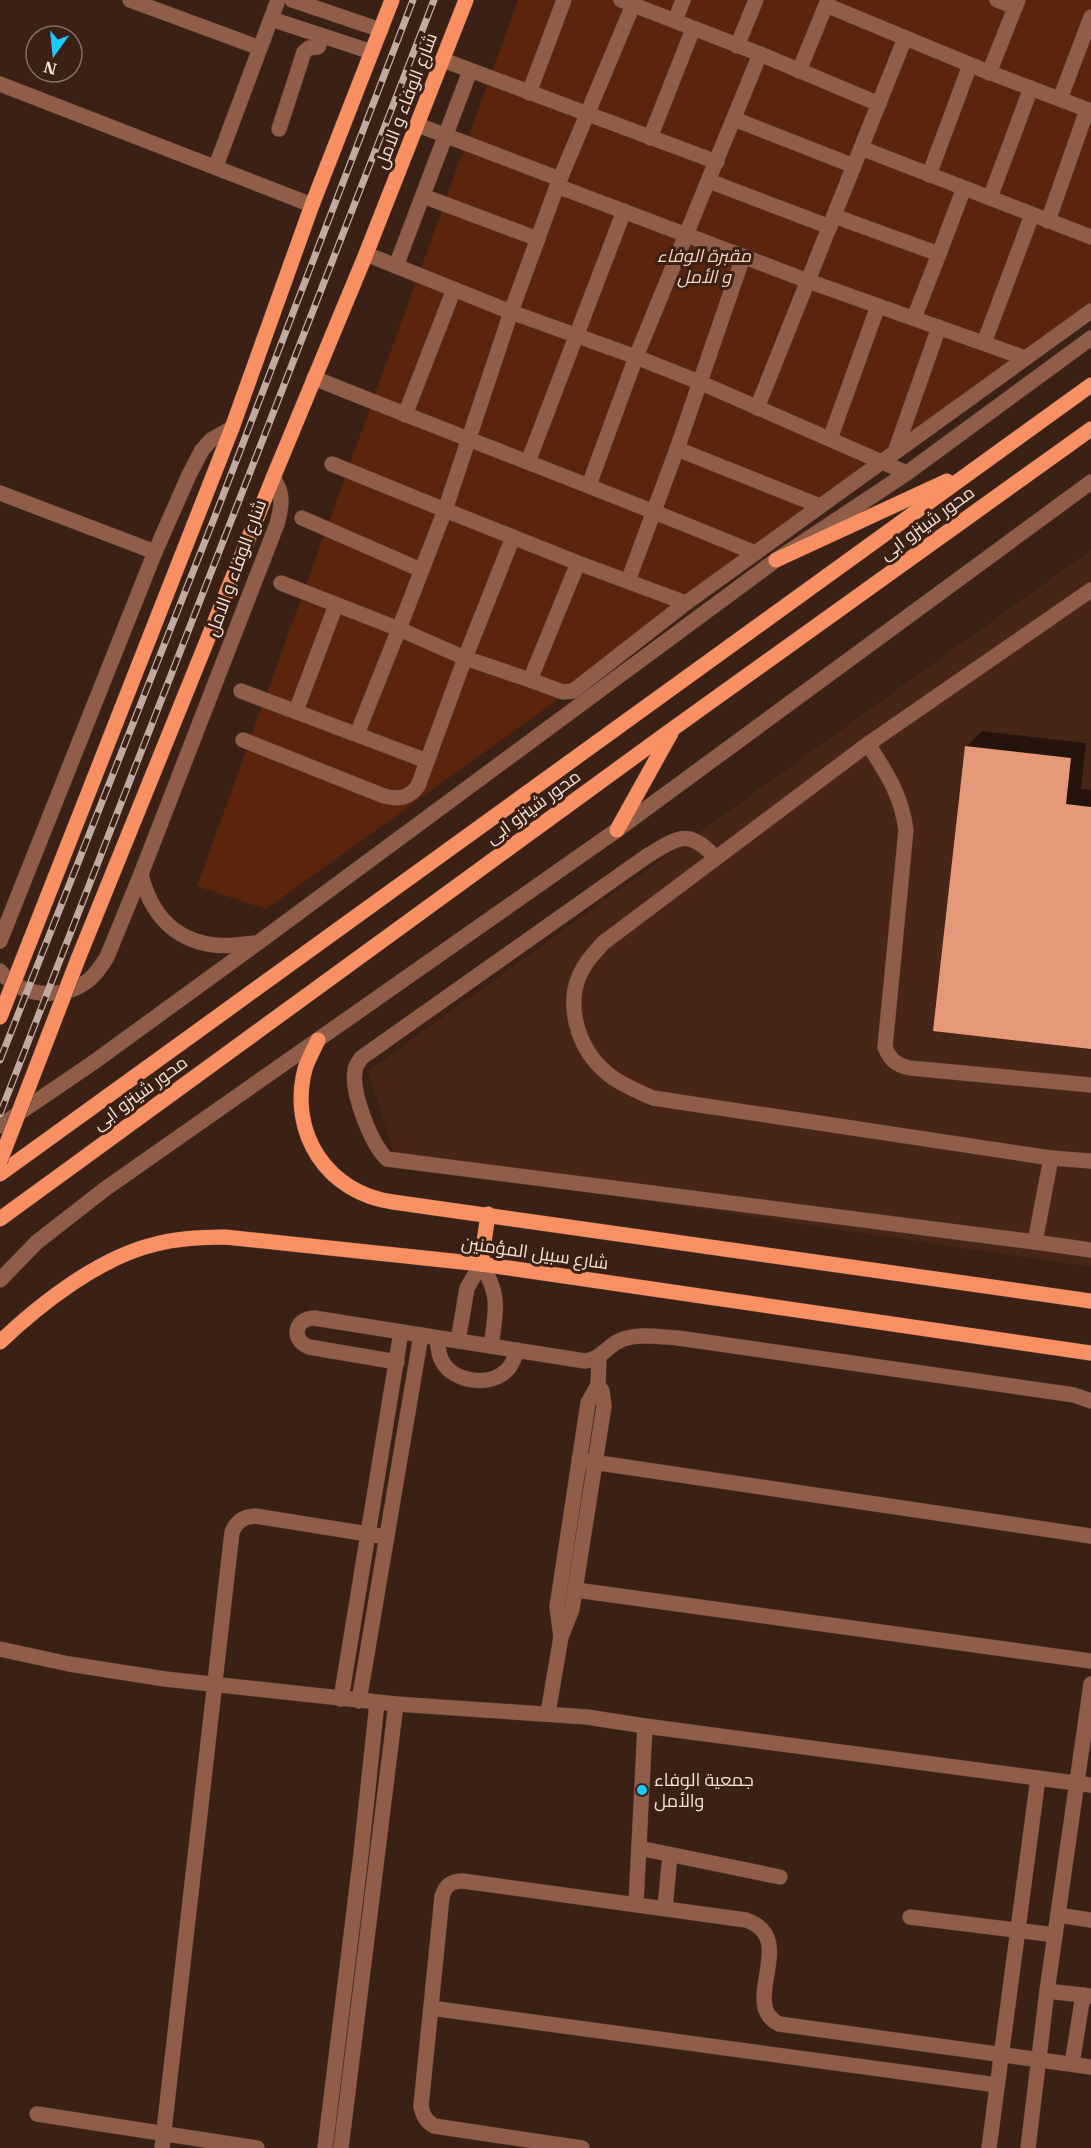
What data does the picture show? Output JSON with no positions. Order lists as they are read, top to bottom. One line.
{"streets":{"main road":["شارع الوفاء و الامل","محور شينزو ابى","شارع سبيل المؤمنين"]},"parks":["مقبرة الوفاء و الأمل"],"places":["جمعية الوفاء والأمل"],"north":"bottom"}
